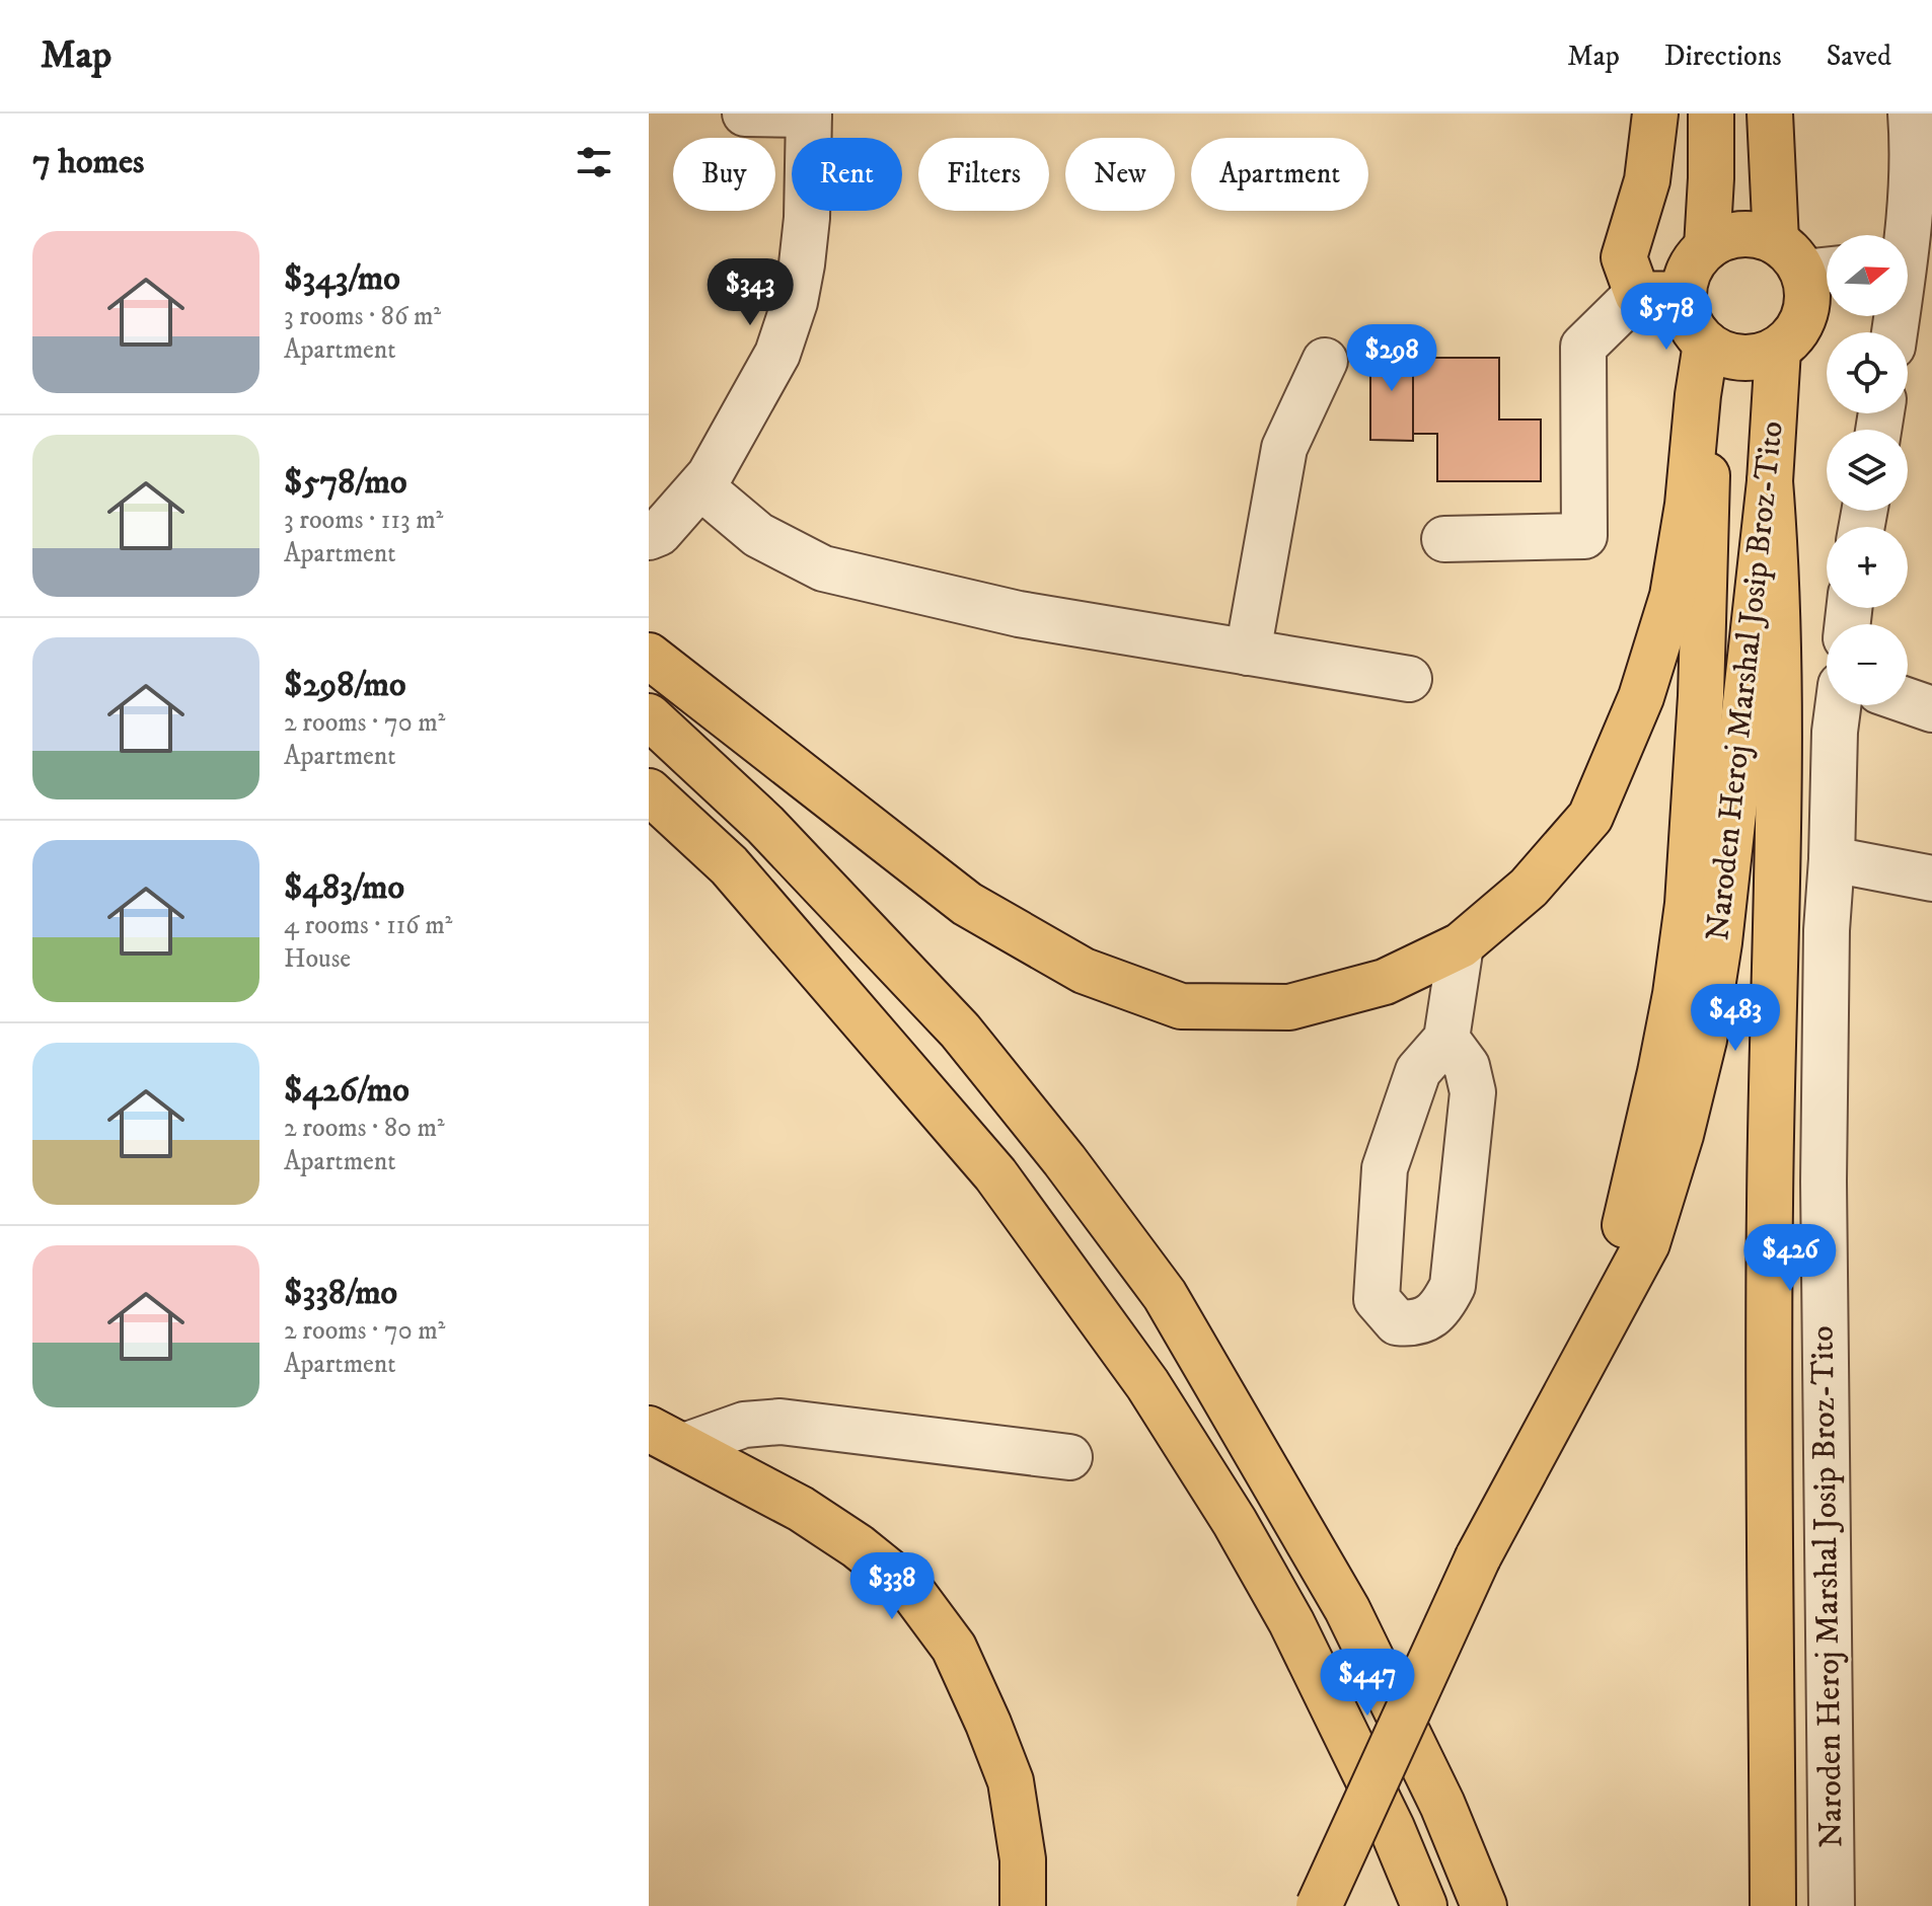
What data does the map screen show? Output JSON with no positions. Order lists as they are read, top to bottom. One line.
{"streets":{"main road":["Naroden Heroj Marshal Josip Broz-Tito"]},"north":"right","page":{"header":"Map","nav":["Map","Directions","Saved"],"heading":"7 homes","chip":["Buy","Rent","Filters","New","Apartment"],"list":[{"name":"$343/mo","note":"3 rooms · 86 m² · Apartment"},{"name":"$578/mo","note":"3 rooms · 113 m² · Apartment"},{"name":"$298/mo","note":"2 rooms · 70 m² · Apartment"},{"name":"$483/mo","note":"4 rooms · 116 m² · House"},{"name":"$426/mo","note":"2 rooms · 80 m² · Apartment"},{"name":"$338/mo","note":"2 rooms · 70 m² · Apartment"}],"map_buttons":["+","−"],"price":["$343","$578","$298","$483","$426","$338","$447"]}}
